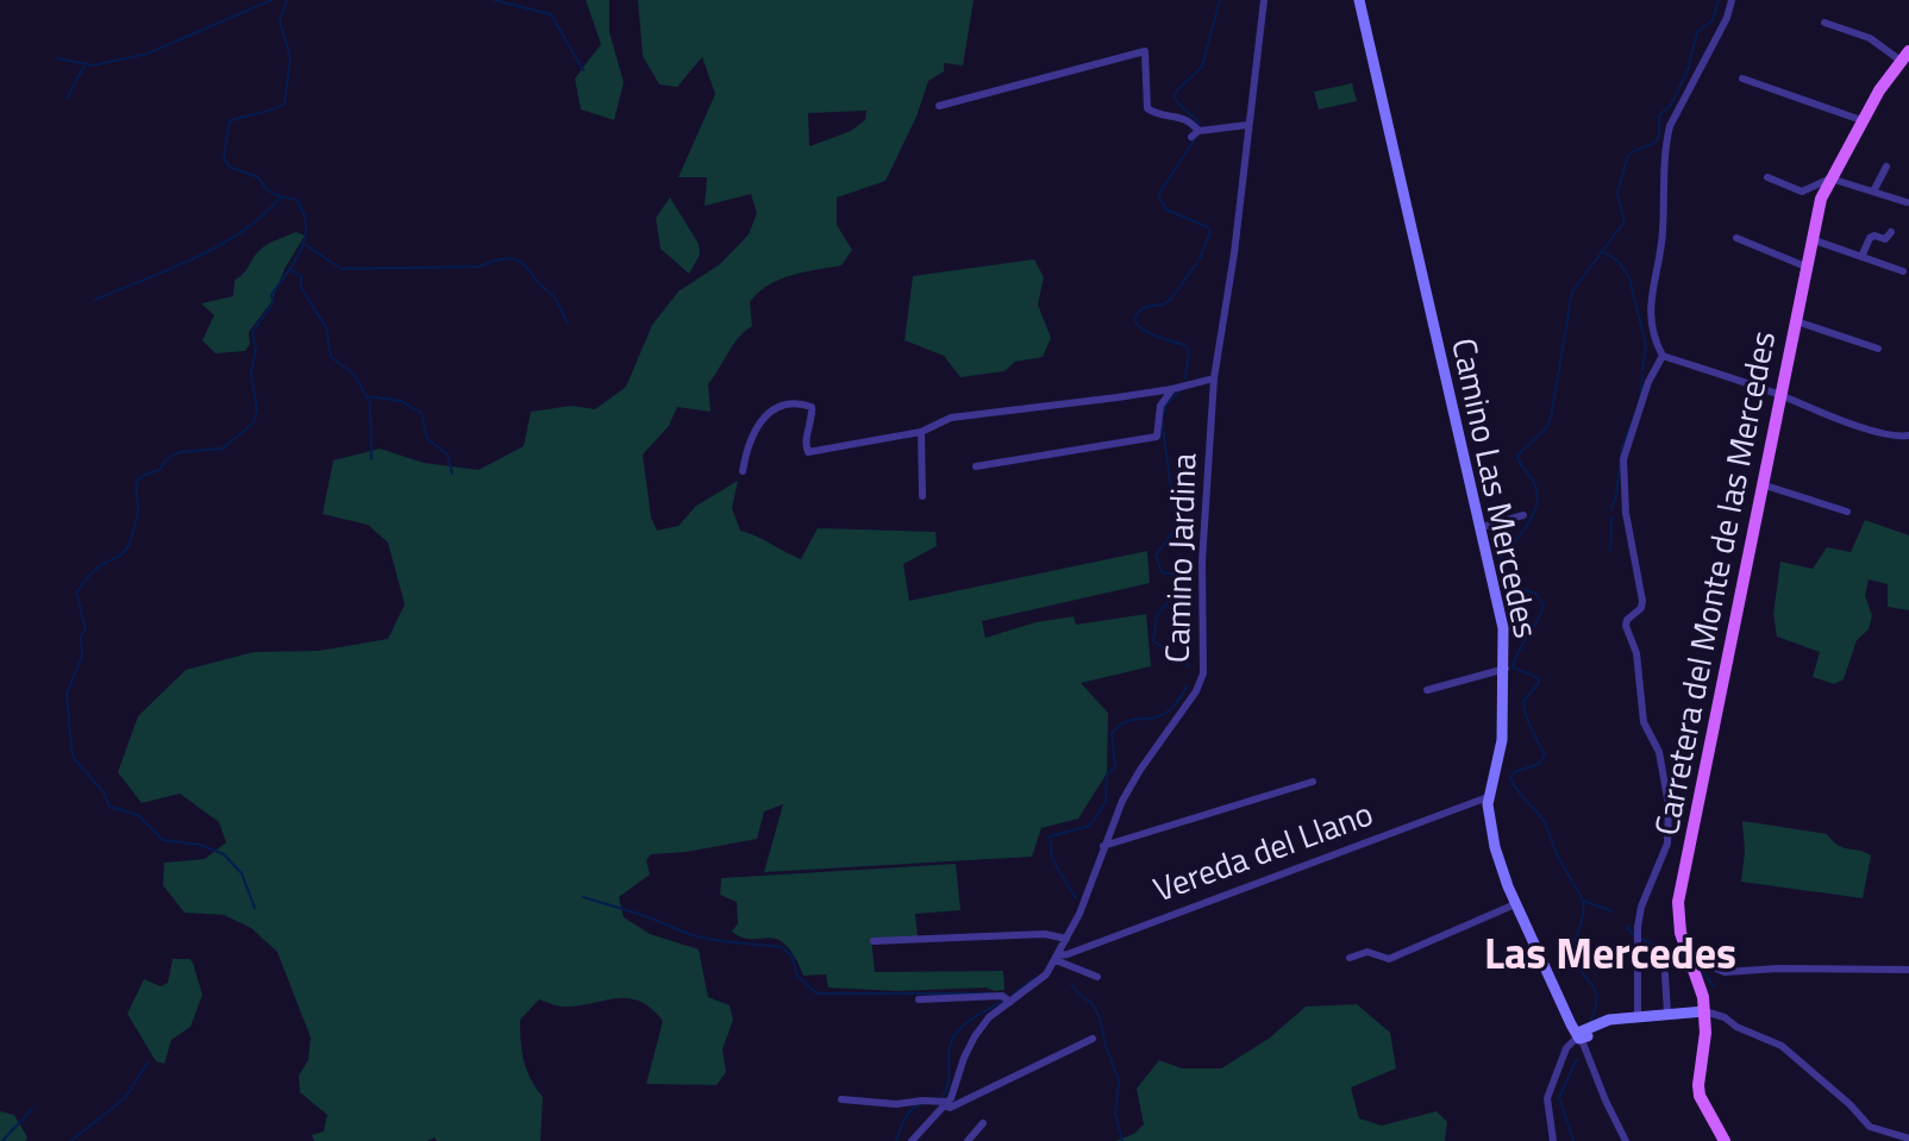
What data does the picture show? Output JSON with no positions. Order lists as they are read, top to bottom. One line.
{"streets":{"main road":["Camino Las Mercedes","Carretera del Monte de las Mercedes"],"street":["Camino Jardina","Vereda del Llano"]},"crossings":[["Camino Las Mercedes","Vereda del Llano"],["Camino Jardina","Vereda del Llano"]],"districts":["Las Mercedes"]}
